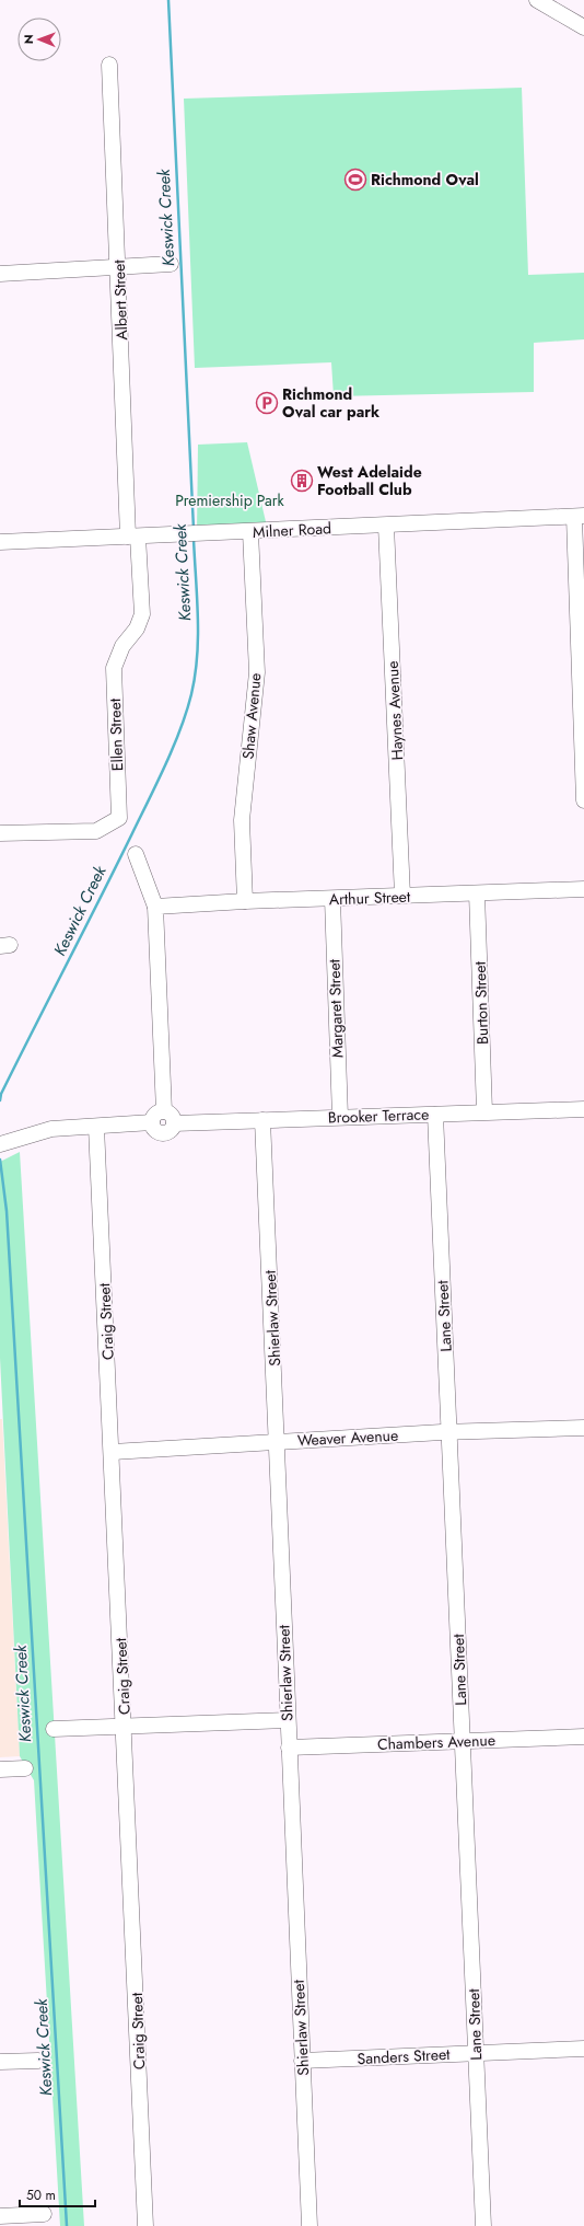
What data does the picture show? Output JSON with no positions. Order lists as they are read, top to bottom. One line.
{"streets":{"street":["Albert Street","Milner Road","Haynes Avenue","Shaw Avenue","Ellen Street","Arthur Street","Burton Street","Margaret Street","Brooker Terrace","Lane Street","Shierlaw Street","Craig Street","Weaver Avenue","Chambers Avenue","Sanders Street"]},"crossings":[["Albert Street","Milner Road"],["Albert Street","Ellen Street"],["Milner Road","Haynes Avenue"],["Milner Road","Shaw Avenue"],["Milner Road","Ellen Street"],["Haynes Avenue","Arthur Street"],["Shaw Avenue","Arthur Street"],["Arthur Street","Burton Street"],["Arthur Street","Margaret Street"],["Burton Street","Brooker Terrace"],["Margaret Street","Brooker Terrace"],["Brooker Terrace","Lane Street"],["Brooker Terrace","Shierlaw Street"],["Lane Street","Weaver Avenue"],["Lane Street","Chambers Avenue"],["Lane Street","Sanders Street"],["Shierlaw Street","Weaver Avenue"],["Shierlaw Street","Chambers Avenue"],["Shierlaw Street","Sanders Street"],["Craig Street","Weaver Avenue"]],"water":["Keswick Creek"],"parks":["Premiership Park"],"places":{"sports":["Richmond Oval"],"parking":["Richmond Oval car park"],"building":["West Adelaide Football Club"]},"scale_bar":"50 m","north":"left"}
